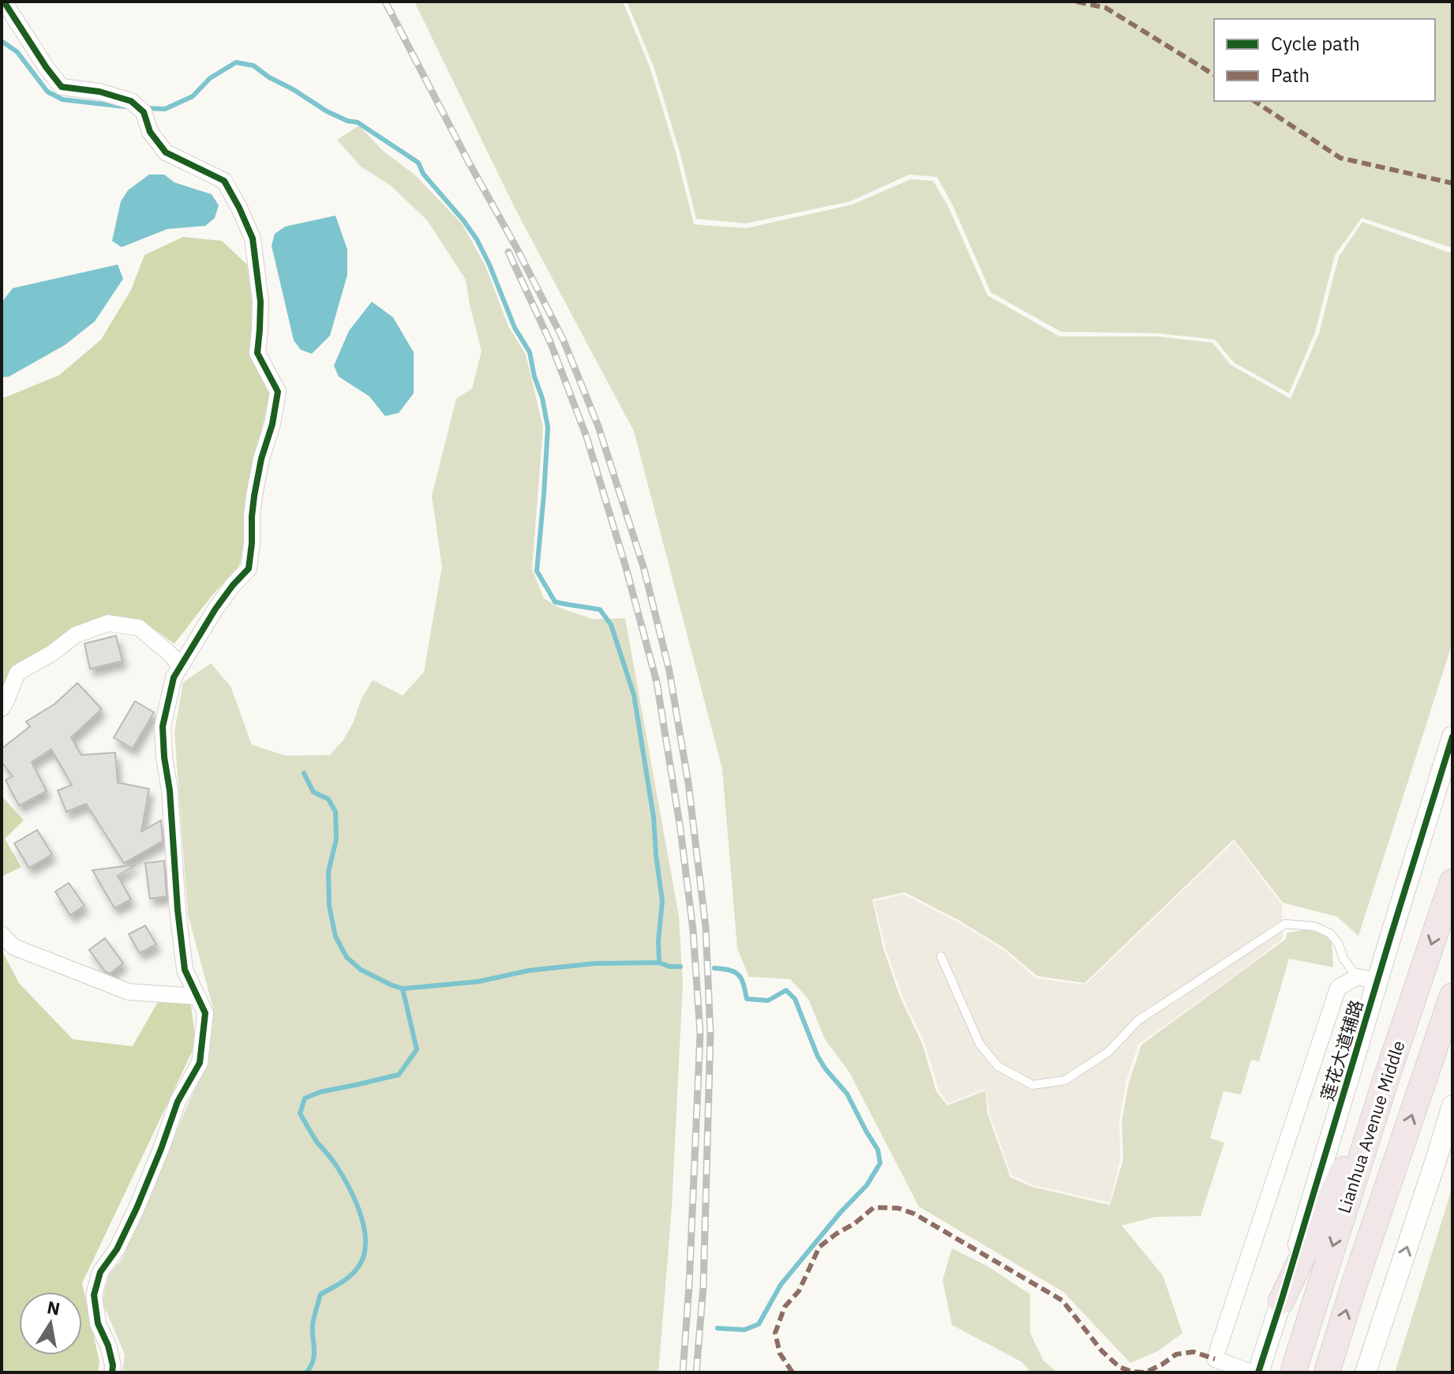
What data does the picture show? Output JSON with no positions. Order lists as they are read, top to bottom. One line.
{"streets":{"main road":["Lianhua Avenue Middle"],"street":["莲花大道辅路"]},"legend":["Cycle path","Path"],"north":"top"}
